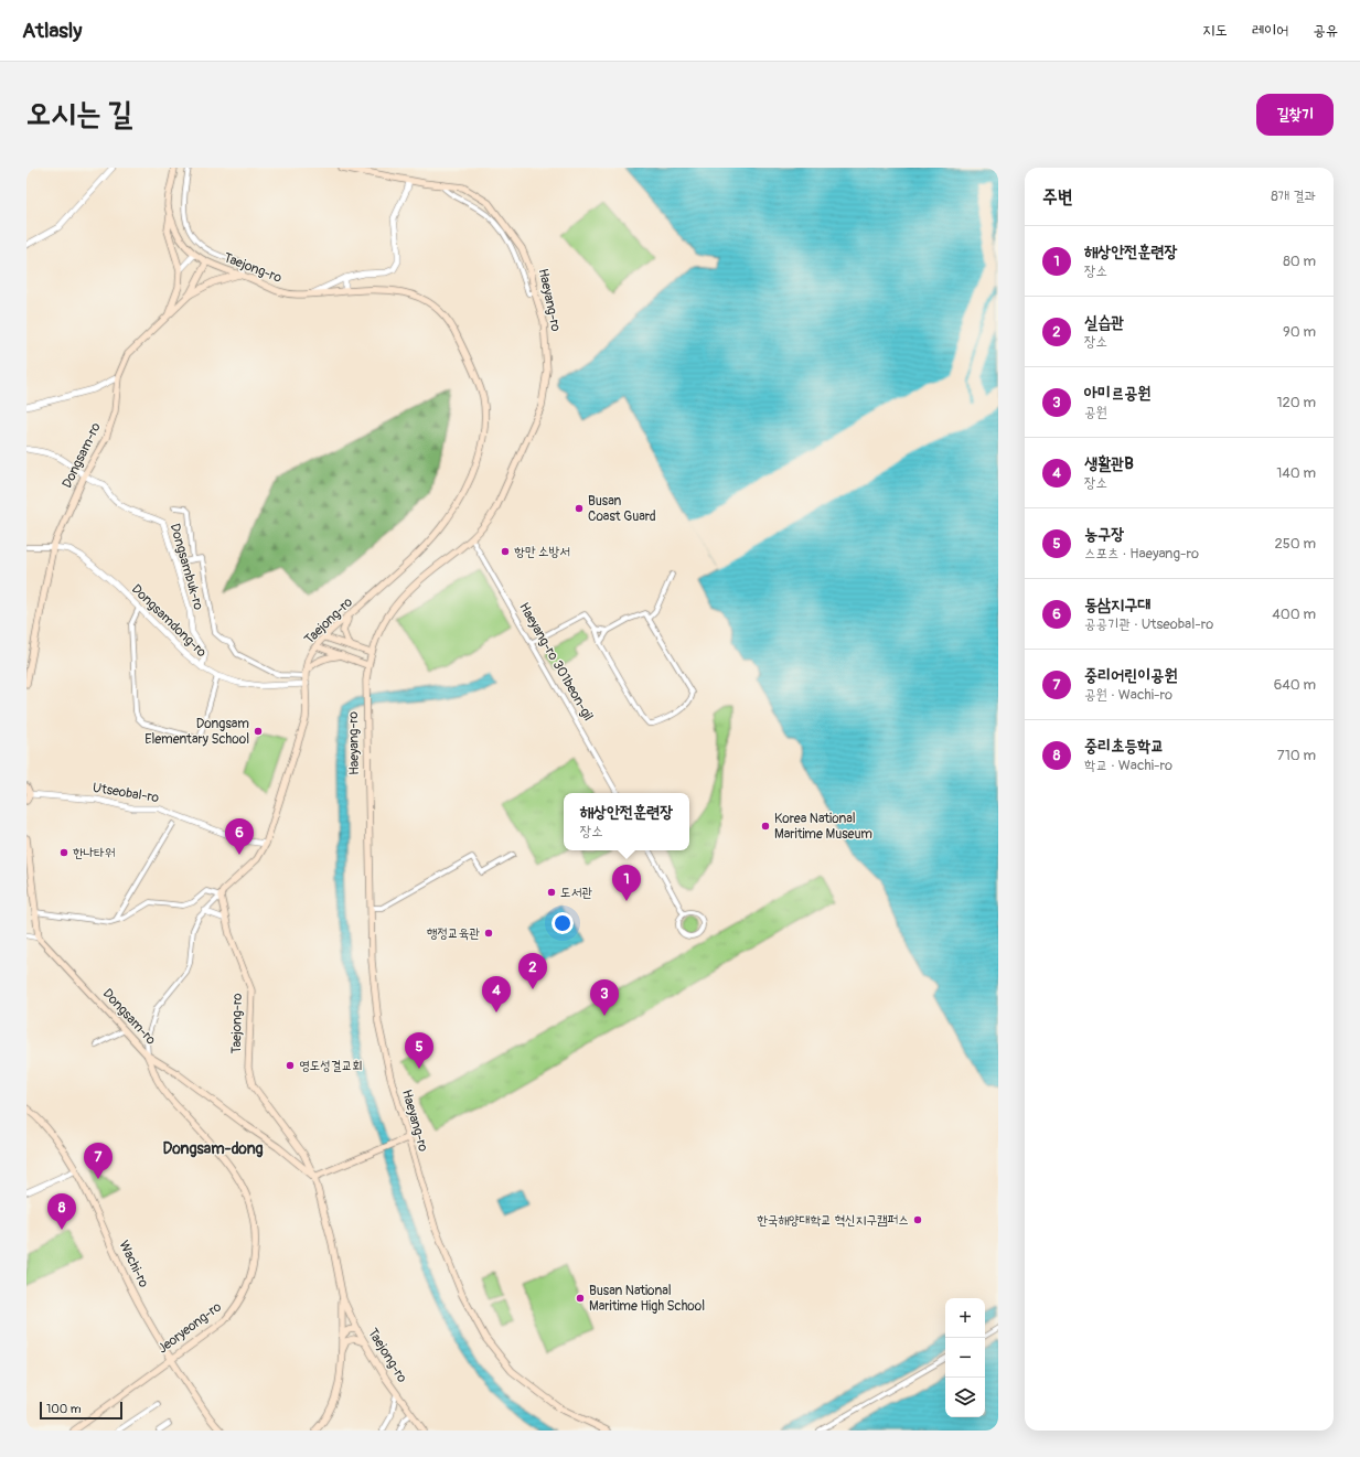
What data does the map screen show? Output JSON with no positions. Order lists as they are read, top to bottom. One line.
{"streets":{"main road":["Taejong-ro","Haeyang-ro","Dongsam-ro","Wachi-ro","Jeoryeong-ro"],"street":["Dongsambuk-ro","Dongsamdong-ro","Haeyang-ro 301beon-gil","Utseobal-ro"]},"crossings":[["Taejong-ro","Dongsam-ro"],["Taejong-ro","Dongsamdong-ro"],["Taejong-ro","Utseobal-ro"],["Haeyang-ro","Haeyang-ro 301beon-gil"],["Dongsam-ro","Dongsambuk-ro"],["Dongsam-ro","Dongsamdong-ro"],["Dongsam-ro","Jeoryeong-ro"],["Dongsambuk-ro","Dongsamdong-ro"],["Wachi-ro","Jeoryeong-ro"]],"districts":["Dongsam-dong"],"places":["Busan Coast Guard","항만 소방서","Dongsam Elementary School","Korea National Maritime Museum","한나타워","도서관","행정교육관","영도성결교회","한국해양대학교 혁신지구캠퍼스","Busan National Maritime High School"],"scale_bar":"100 m","page":{"header":"Atlasly","nav":["지도","레이어","공유"],"buttons":"길찾기","title":"오시는 길","heading":["주변","8개 결과"],"list":[{"mark":"1","name":"해상안전훈련장","note":"장소","value":"80 m"},{"mark":"2","name":"실습관","note":"장소","value":"90 m"},{"mark":"3","name":"아미르공원","note":"공원","value":"120 m"},{"mark":"4","name":"생활관B","note":"장소","value":"140 m"},{"mark":"5","name":"농구장","note":"스포츠 · Haeyang-ro","value":"250 m"},{"mark":"6","name":"동삼지구대","note":"공공기관 · Utseobal-ro","value":"400 m"},{"mark":"7","name":"중리어린이공원","note":"공원 · Wachi-ro","value":"640 m"},{"mark":"8","name":"중리초등학교","note":"학교 · Wachi-ro","value":"710 m"}],"popup":["해상안전훈련장","장소"],"pins":["6","1","2","4","3","5","7","8"],"map_buttons":["+","−"],"scale":"100 m"}}
